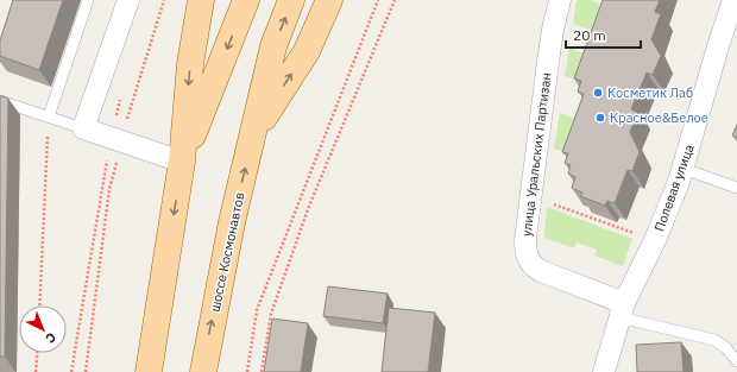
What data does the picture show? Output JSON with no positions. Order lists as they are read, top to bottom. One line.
{"streets":{"main road":["шоссе Космонавтов"],"street":["улица Уральских Партизан","Полевая улица"]},"crossings":[["улица Уральских Партизан","Полевая улица"]],"places":["Косметик Лаб","Красное&Белое"],"scale_bar":"20 m","north":"bottom right"}
